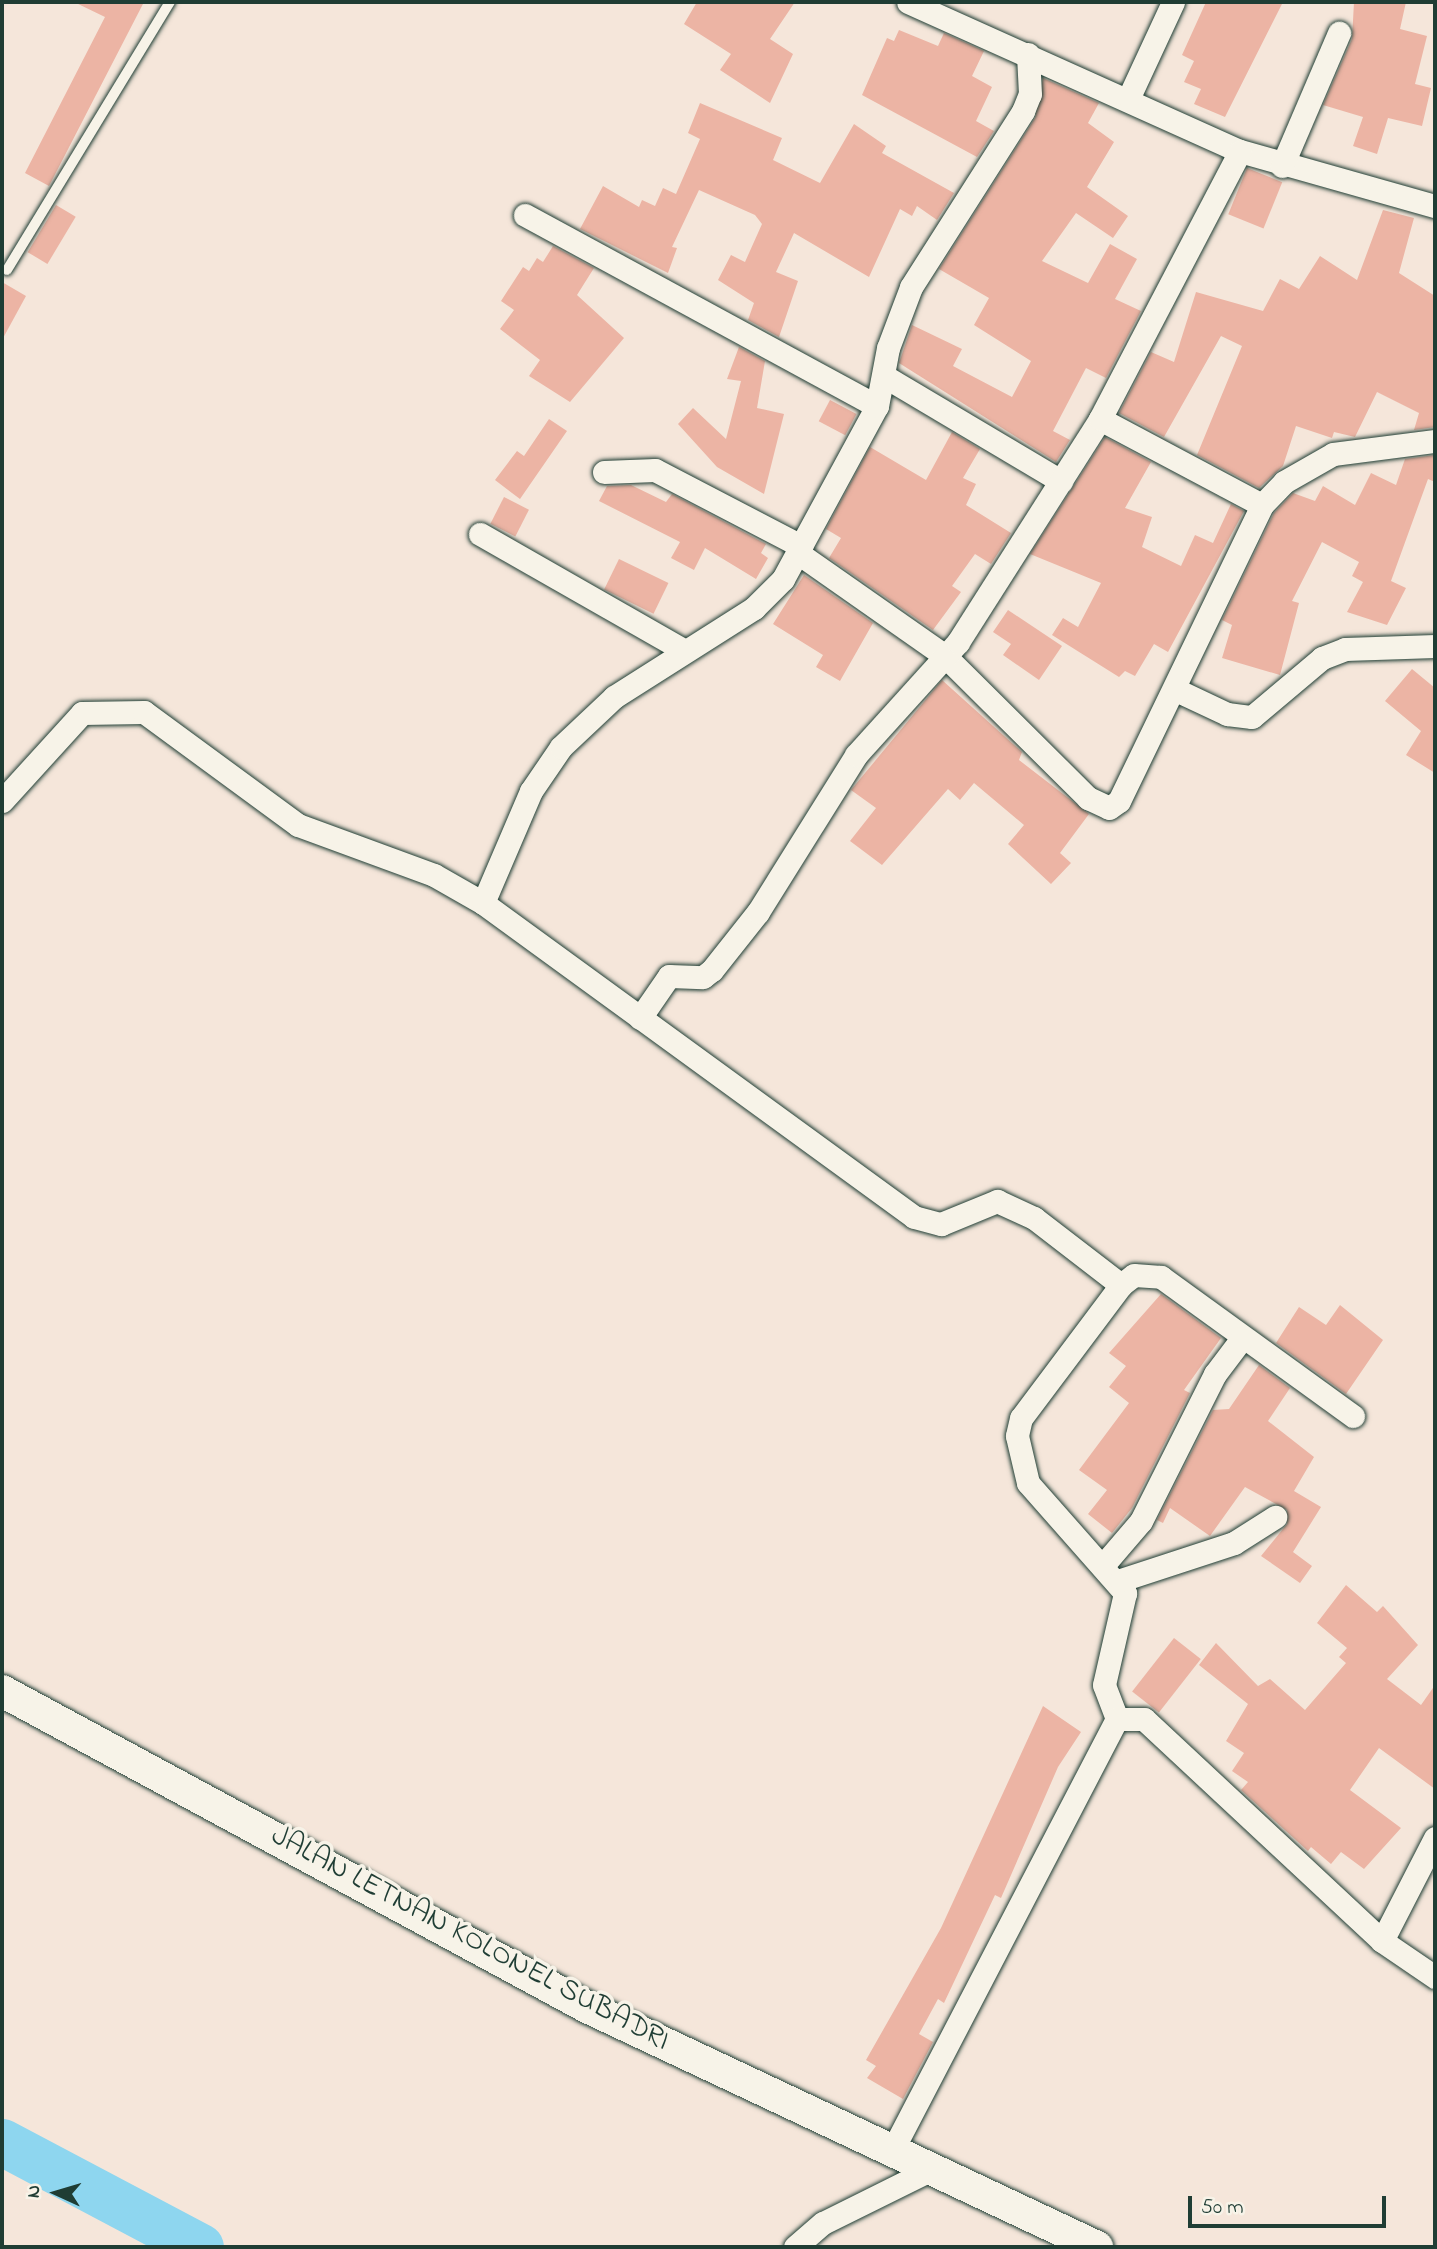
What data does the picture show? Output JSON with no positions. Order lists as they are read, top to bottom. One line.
{"streets":{"main road":["JALAN LETNAN KOLONEL SUBADRI"]},"scale_bar":"50 m","north":"left"}
